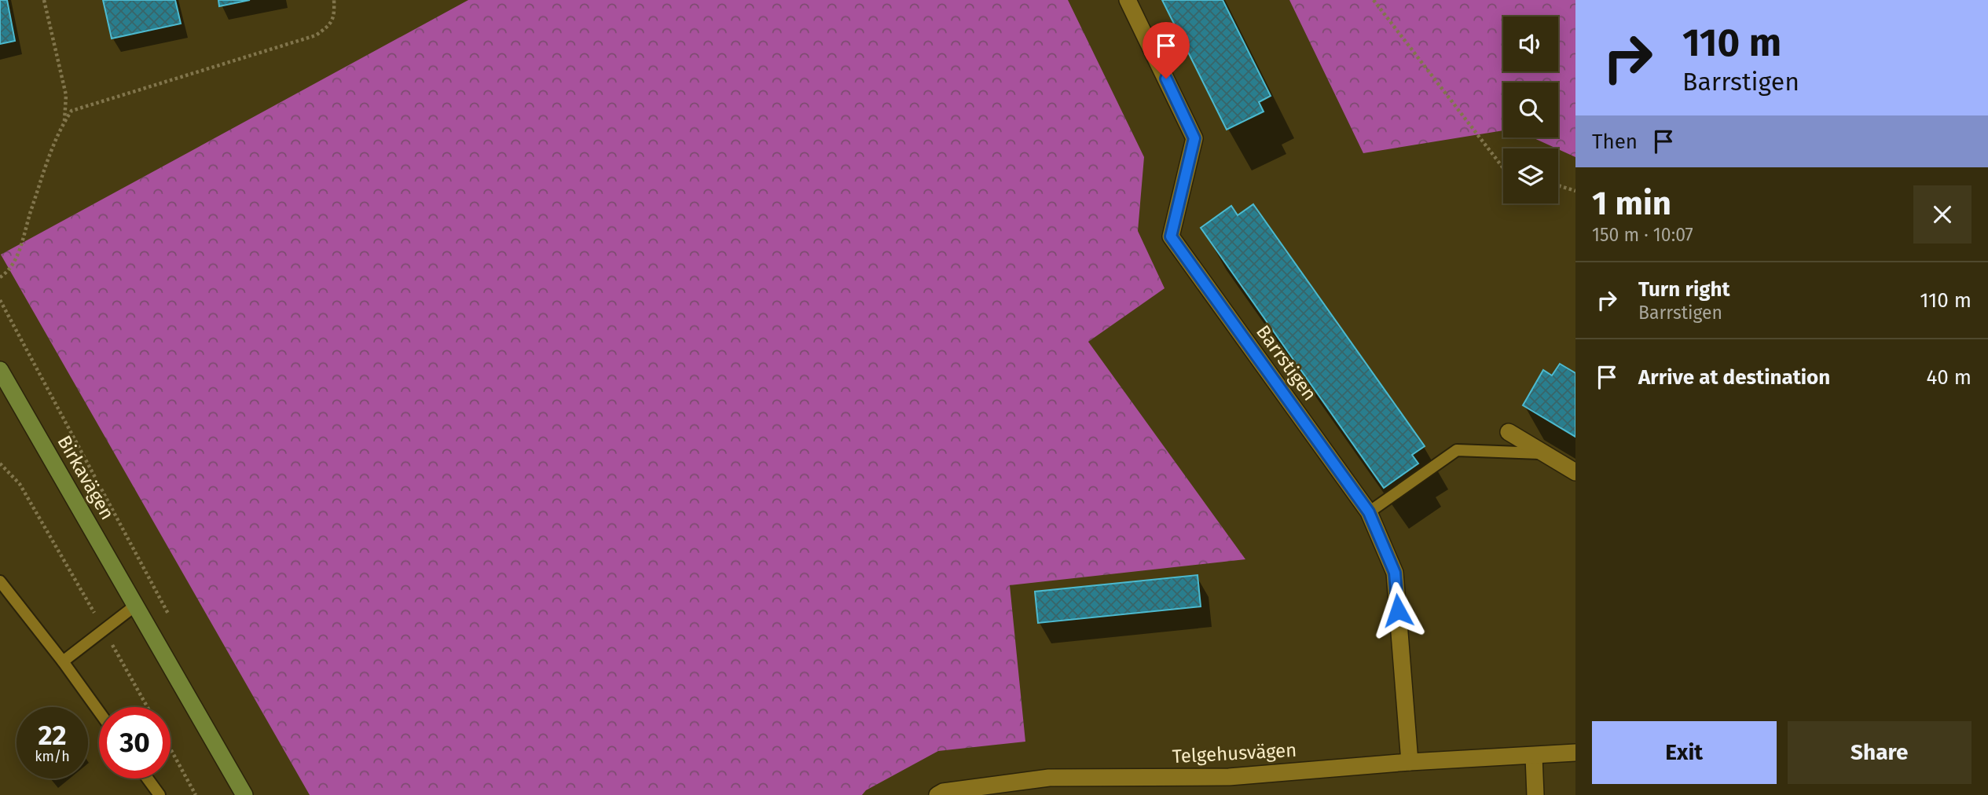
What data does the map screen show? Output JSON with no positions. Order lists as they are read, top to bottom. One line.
{"streets":{"street":["Barrstigen","Birkavägen","Telgehusvägen"]},"crossings":[["Barrstigen","Telgehusvägen"]],"page":{"turn":["110 m","Barrstigen"],"then":"Then","heading":["1 min","150 m · 10:07"],"list":[{"name":"Turn right","note":"Barrstigen","value":"110 m"},{"name":"Arrive at destination","value":"40 m"}],"speed":"22 km/h","limit":"30","buttons":["Exit","Share"]}}
